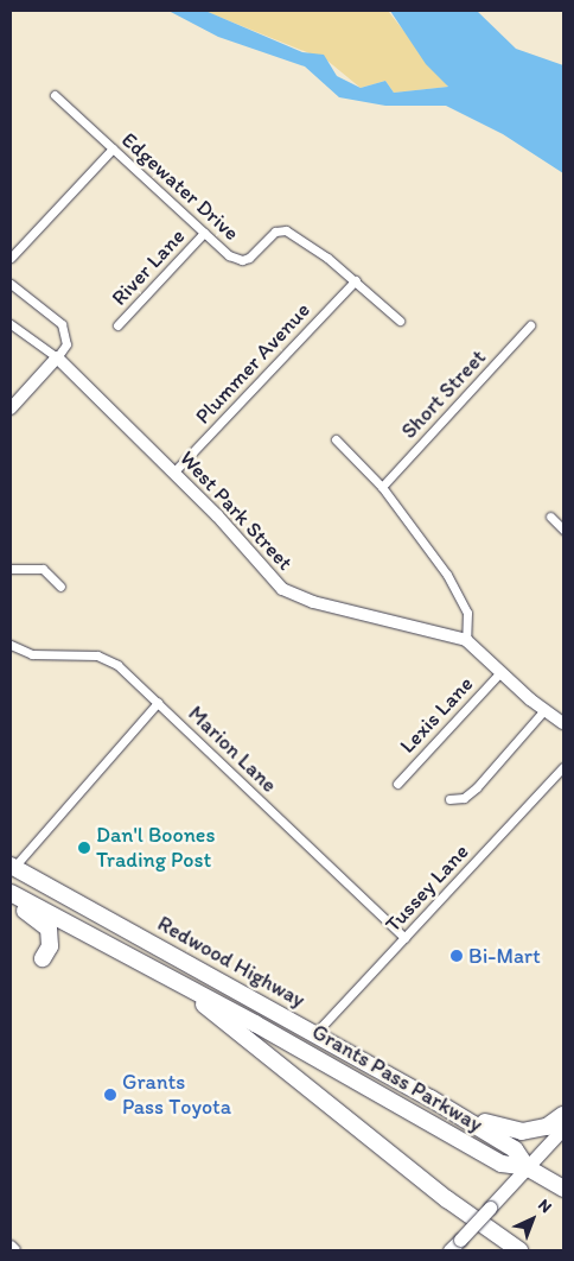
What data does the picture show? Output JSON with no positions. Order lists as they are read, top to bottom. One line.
{"streets":{"highway":["Redwood Highway","Grants Pass Parkway"],"street":["Edgewater Drive","River Lane","Plummer Avenue","Short Street","West Park Street","Lexis Lane","Marion Lane","Tussey Lane"]},"crossings":[["Edgewater Drive","River Lane"],["Edgewater Drive","Plummer Avenue"],["Plummer Avenue","West Park Street"],["West Park Street","Lexis Lane"],["Marion Lane","Tussey Lane"],["Tussey Lane","Redwood Highway"],["Redwood Highway","Grants Pass Parkway"]],"places":["Dan'l Boones Trading Post","Bi-Mart","Grants Pass Toyota"],"north":"top right"}
